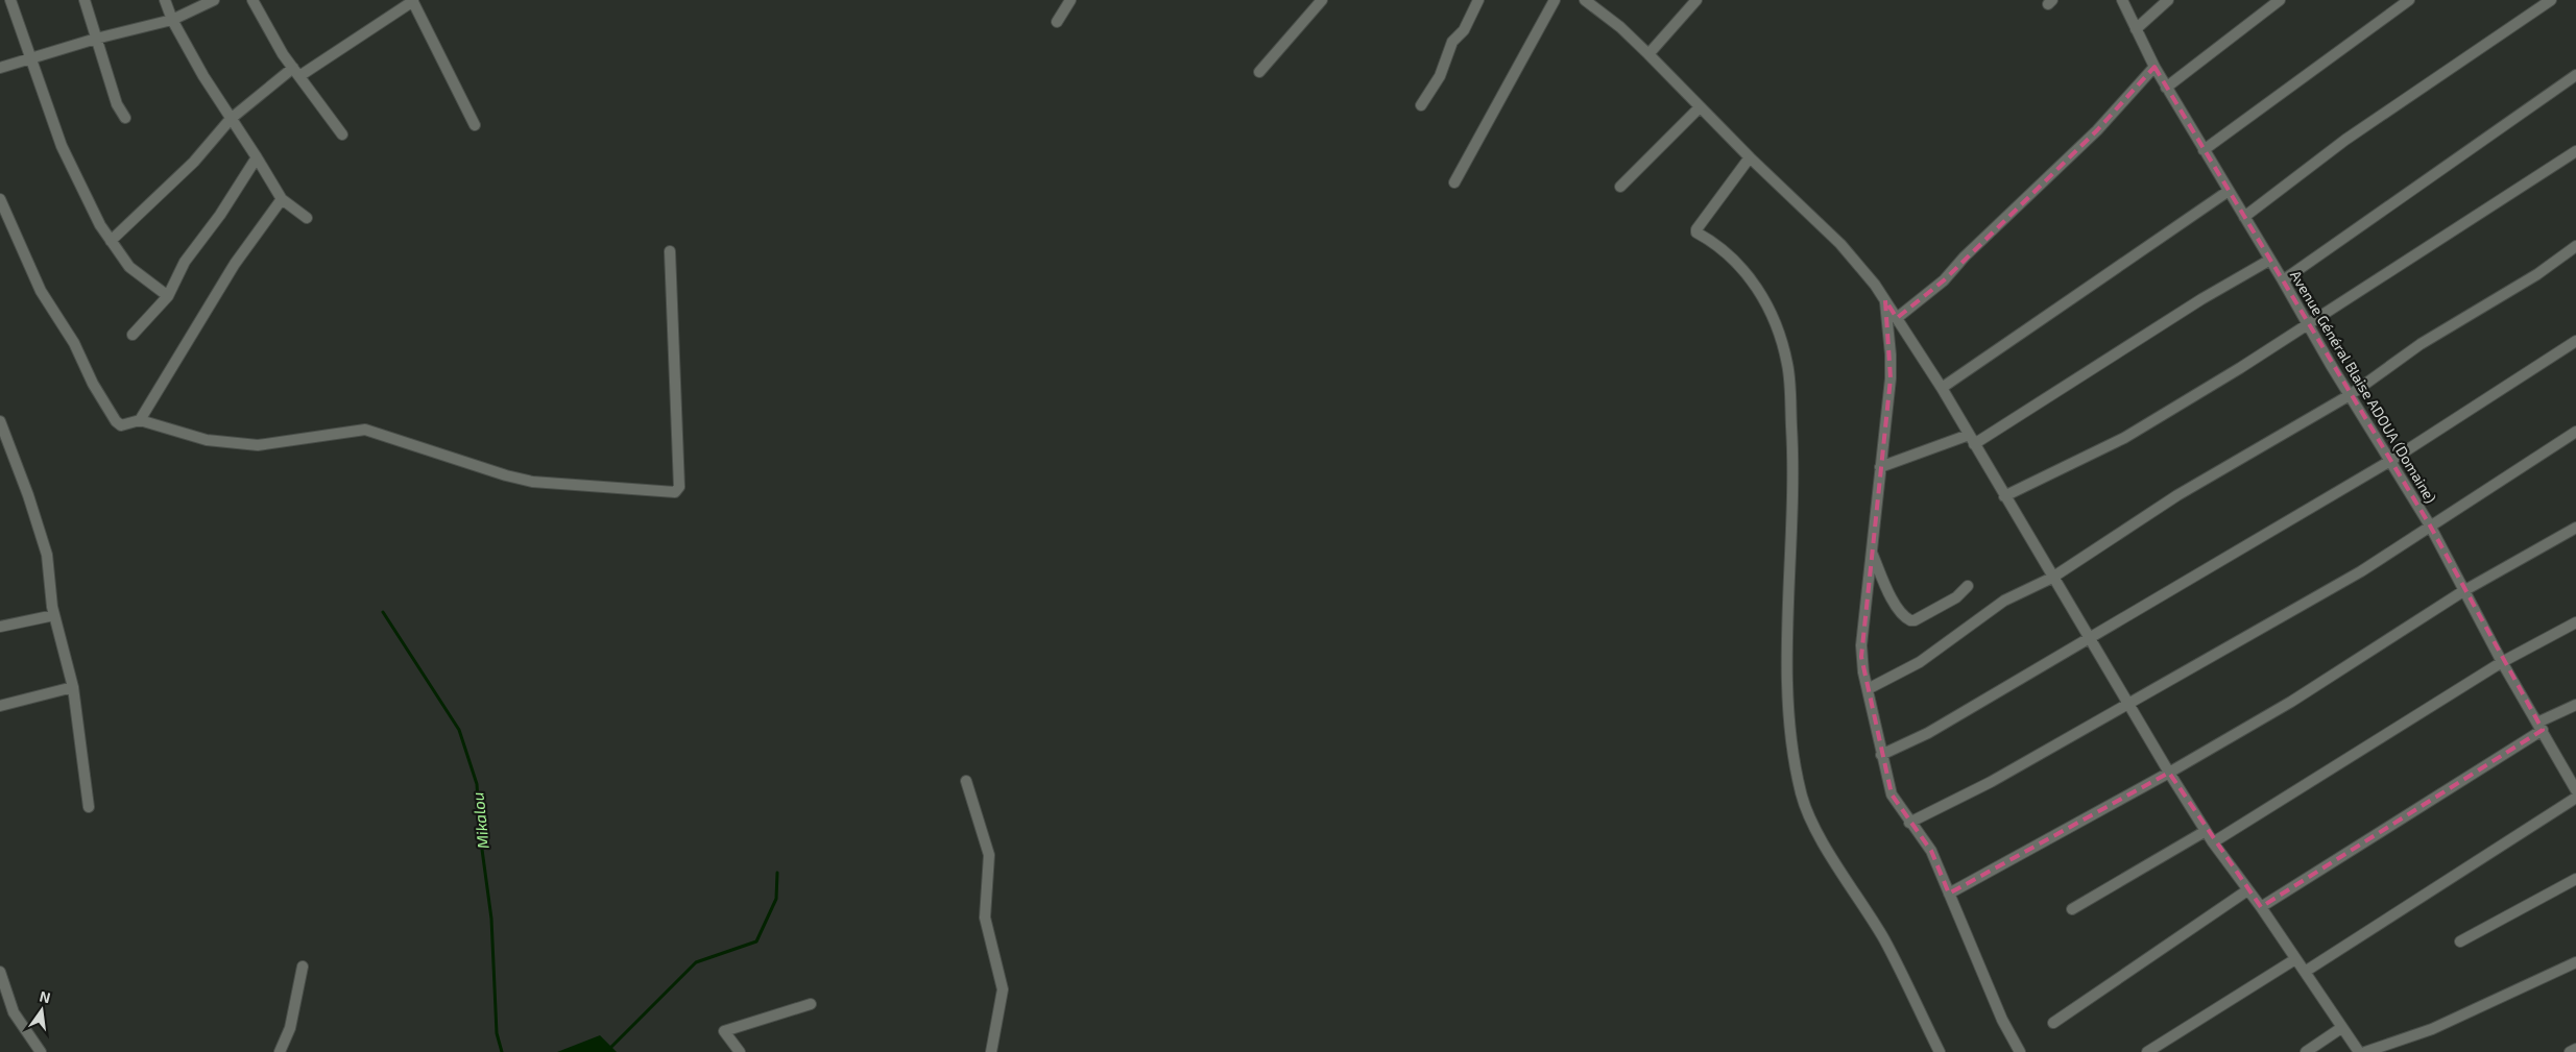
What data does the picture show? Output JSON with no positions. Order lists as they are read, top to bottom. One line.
{"streets":{"street":["Avenue Général Blaise ADOUA (Domaine)"]},"water":["Mikalou"],"north":"top"}
